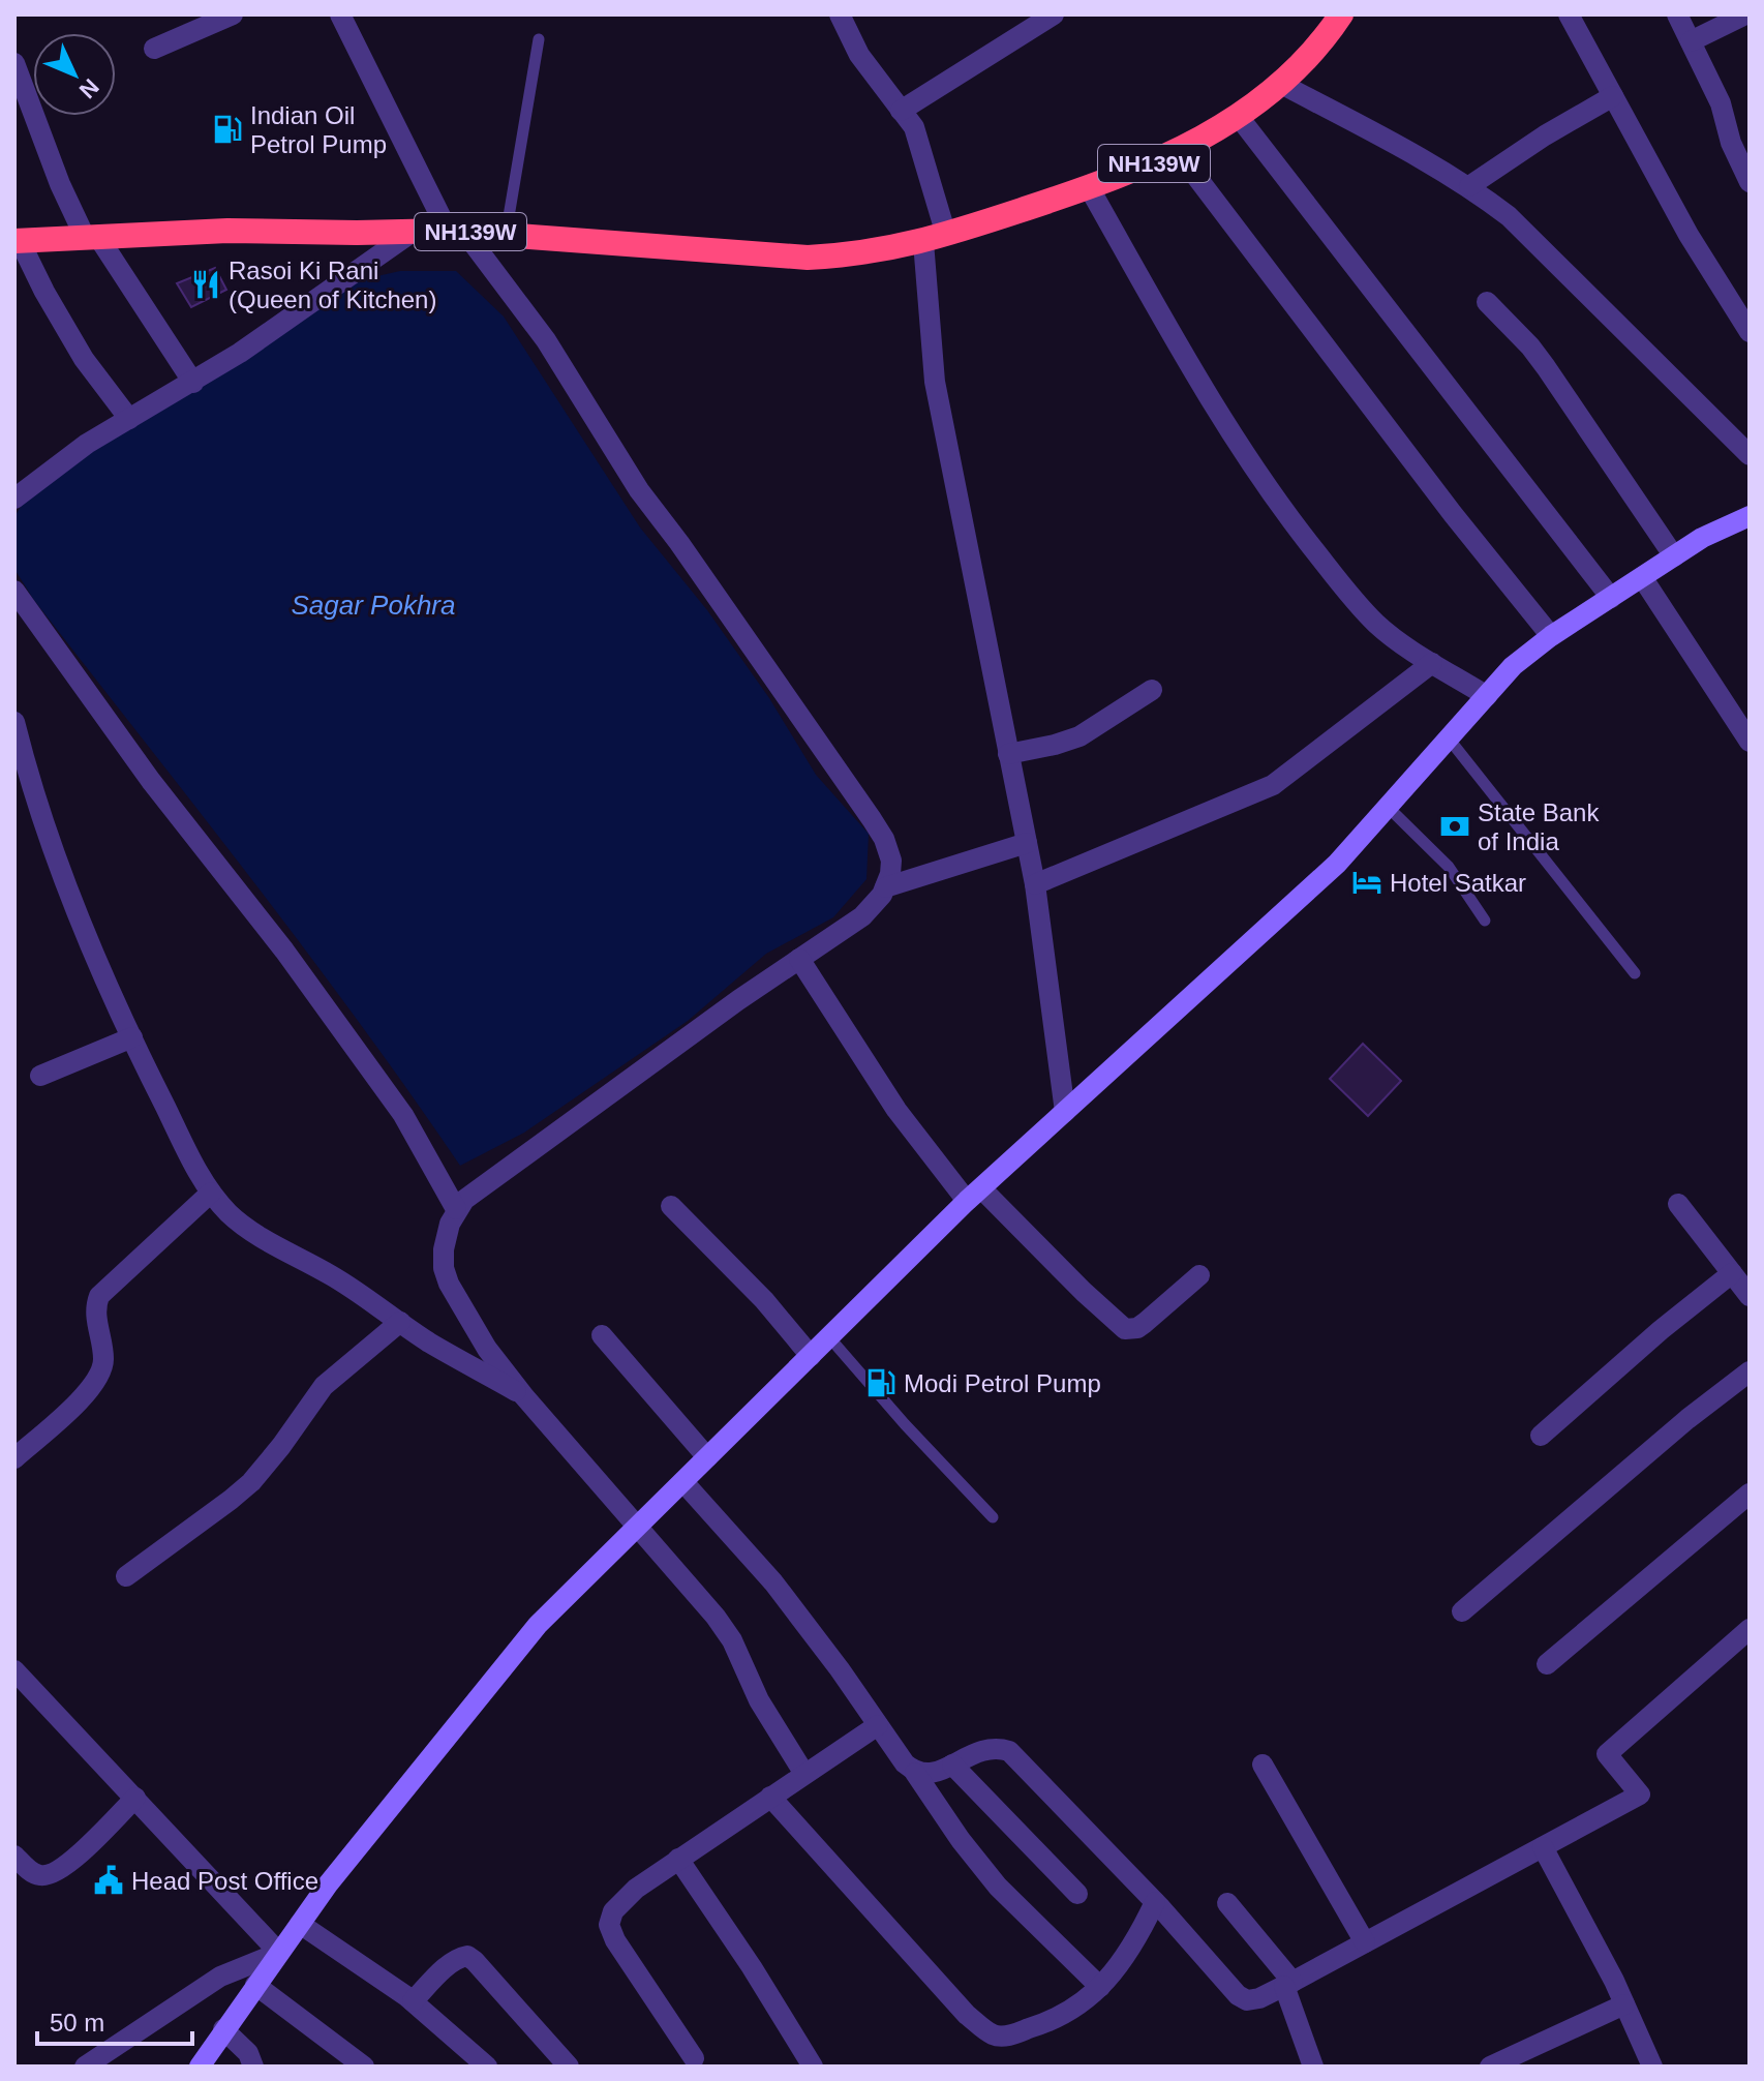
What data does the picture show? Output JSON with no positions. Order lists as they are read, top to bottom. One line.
{"streets":{"highway":["NH139W"]},"water":["Sagar Pokhra"],"places":{"fuel station":["Indian Oil Petrol Pump","Modi Petrol Pump"],"restaurant":["Rasoi Ki Rani (Queen of Kitchen)"],"bank":["State Bank of India"],"hotel":["Hotel Satkar"],"public building":["Head Post Office"]},"scale_bar":"50 m","north":"bottom right"}
